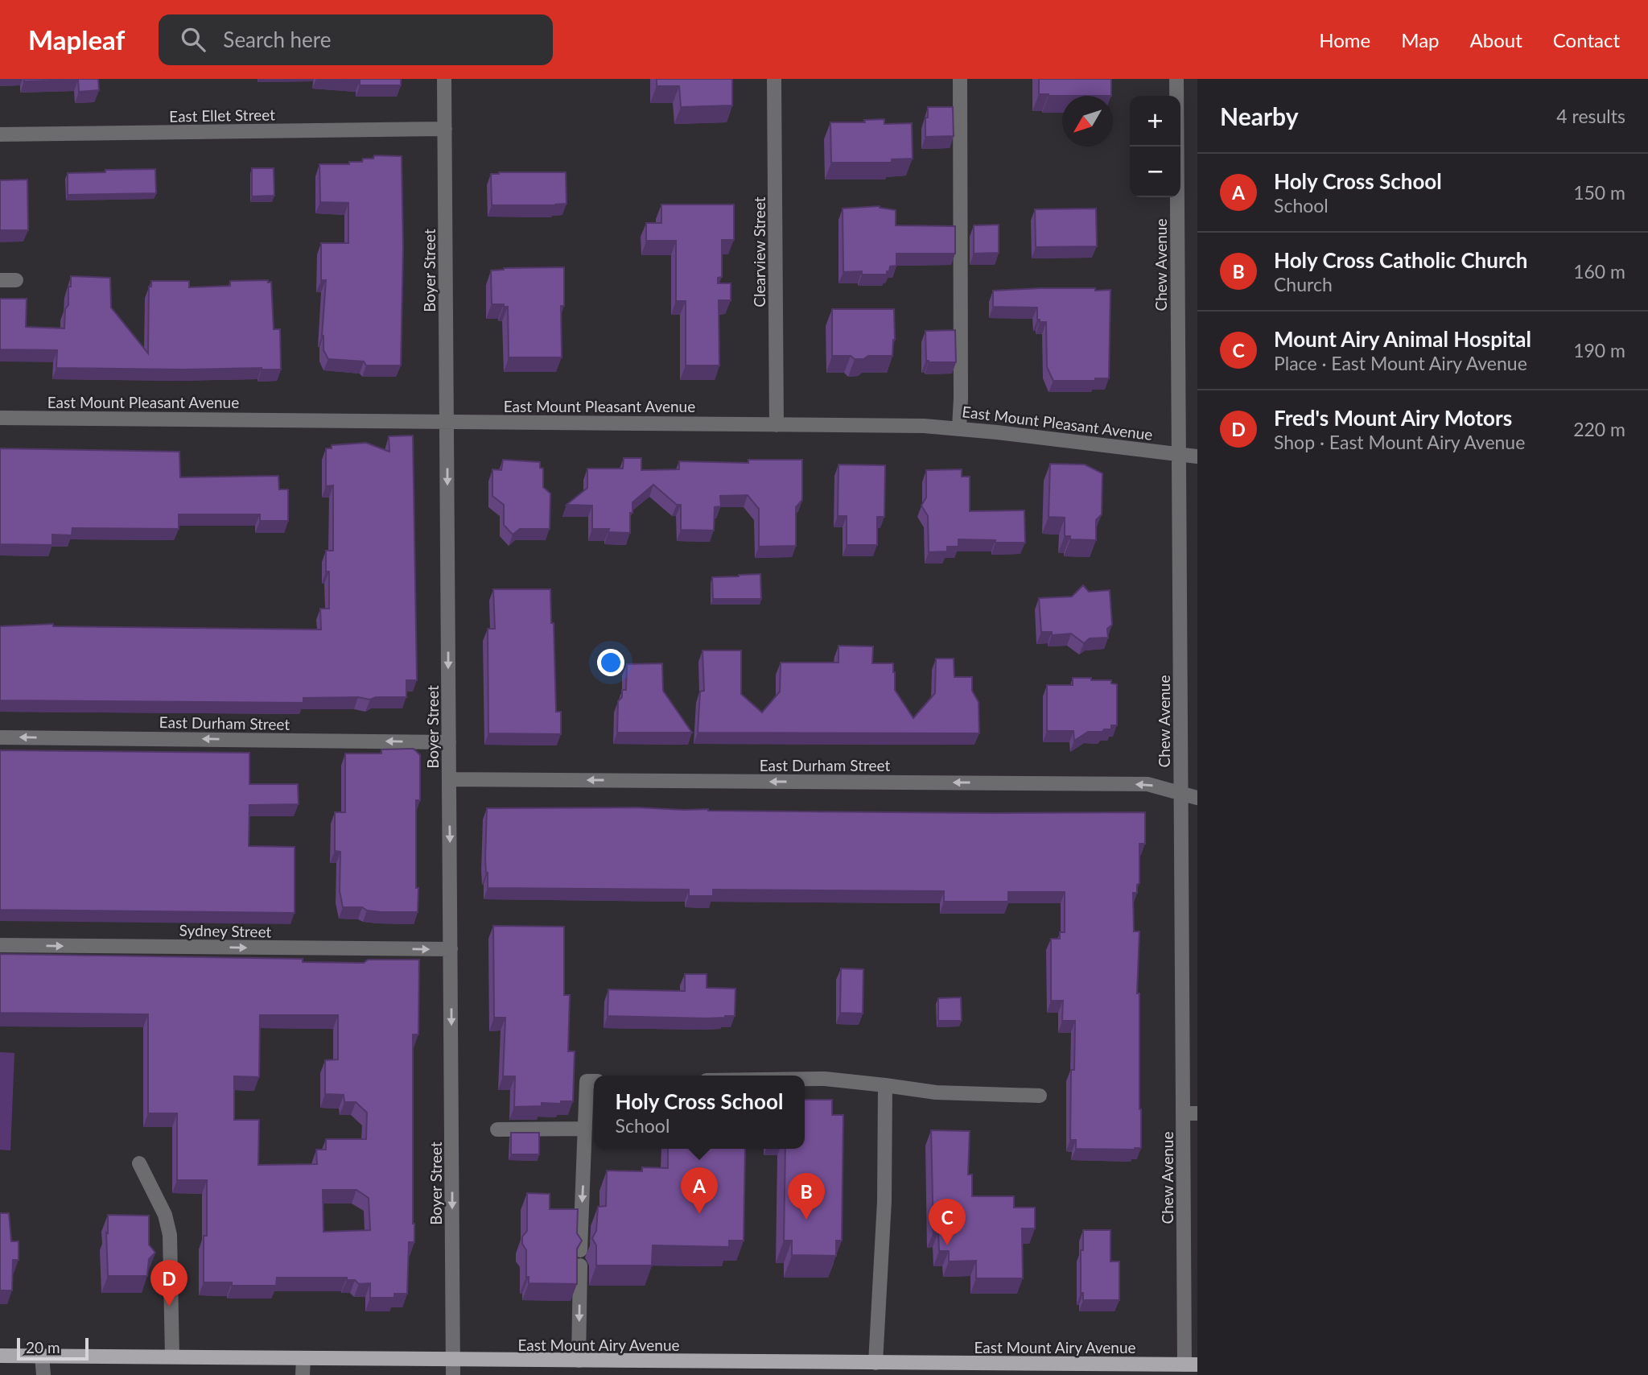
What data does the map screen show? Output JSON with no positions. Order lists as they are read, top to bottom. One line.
{"streets":{"main road":["East Mount Airy Avenue"],"street":["East Ellet Street","Clearview Street","Chew Avenue","Boyer Street","East Mount Pleasant Avenue","East Durham Street","Sydney Street"]},"crossings":[["East Ellet Street","Boyer Street"],["Clearview Street","East Mount Pleasant Avenue"],["Chew Avenue","East Mount Pleasant Avenue"],["Chew Avenue","East Durham Street"],["Chew Avenue","East Mount Airy Avenue"],["Boyer Street","East Mount Pleasant Avenue"],["Boyer Street","East Durham Street"],["Boyer Street","Sydney Street"],["Boyer Street","East Mount Airy Avenue"]],"one_way":["Boyer Street","East Durham Street","Sydney Street"],"scale_bar":"20 m","north":"bottom left","page":{"header":"Mapleaf","search":"Search here","nav":["Home","Map","About","Contact"],"heading":["Nearby","4 results"],"map_buttons":["+","−"],"list":[{"mark":"A","name":"Holy Cross School","note":"School","value":"150 m"},{"mark":"B","name":"Holy Cross Catholic Church","note":"Church","value":"160 m"},{"mark":"C","name":"Mount Airy Animal Hospital","note":"Place · East Mount Airy Avenue","value":"190 m"},{"mark":"D","name":"Fred's Mount Airy Motors","note":"Shop · East Mount Airy Avenue","value":"220 m"}],"popup":["Holy Cross School","School"],"pins":["A","B","C","D"],"scale":"20 m"}}
